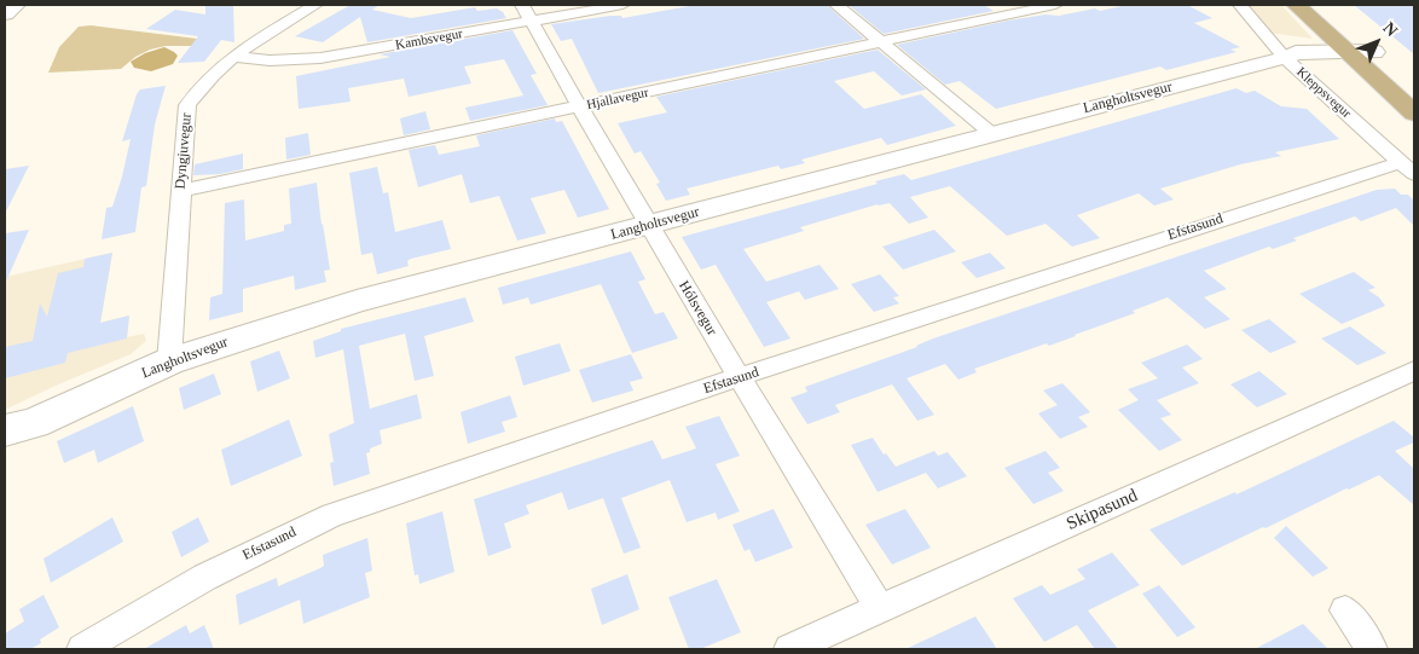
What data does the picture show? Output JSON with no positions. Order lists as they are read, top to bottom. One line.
{"streets":{"street":["Kambsvegur","Kleppsvegur","Langholtsvegur","Hjallavegur","Dyngjuvegur","Efstasund","Hólsvegur","Skipasund"]},"crossings":[["Kambsvegur","Dyngjuvegur"],["Kambsvegur","Hólsvegur"],["Kleppsvegur","Langholtsvegur"],["Kleppsvegur","Efstasund"],["Langholtsvegur","Dyngjuvegur"],["Langholtsvegur","Hólsvegur"],["Hjallavegur","Dyngjuvegur"],["Hjallavegur","Hólsvegur"],["Efstasund","Hólsvegur"],["Hólsvegur","Skipasund"]],"north":"top right"}
